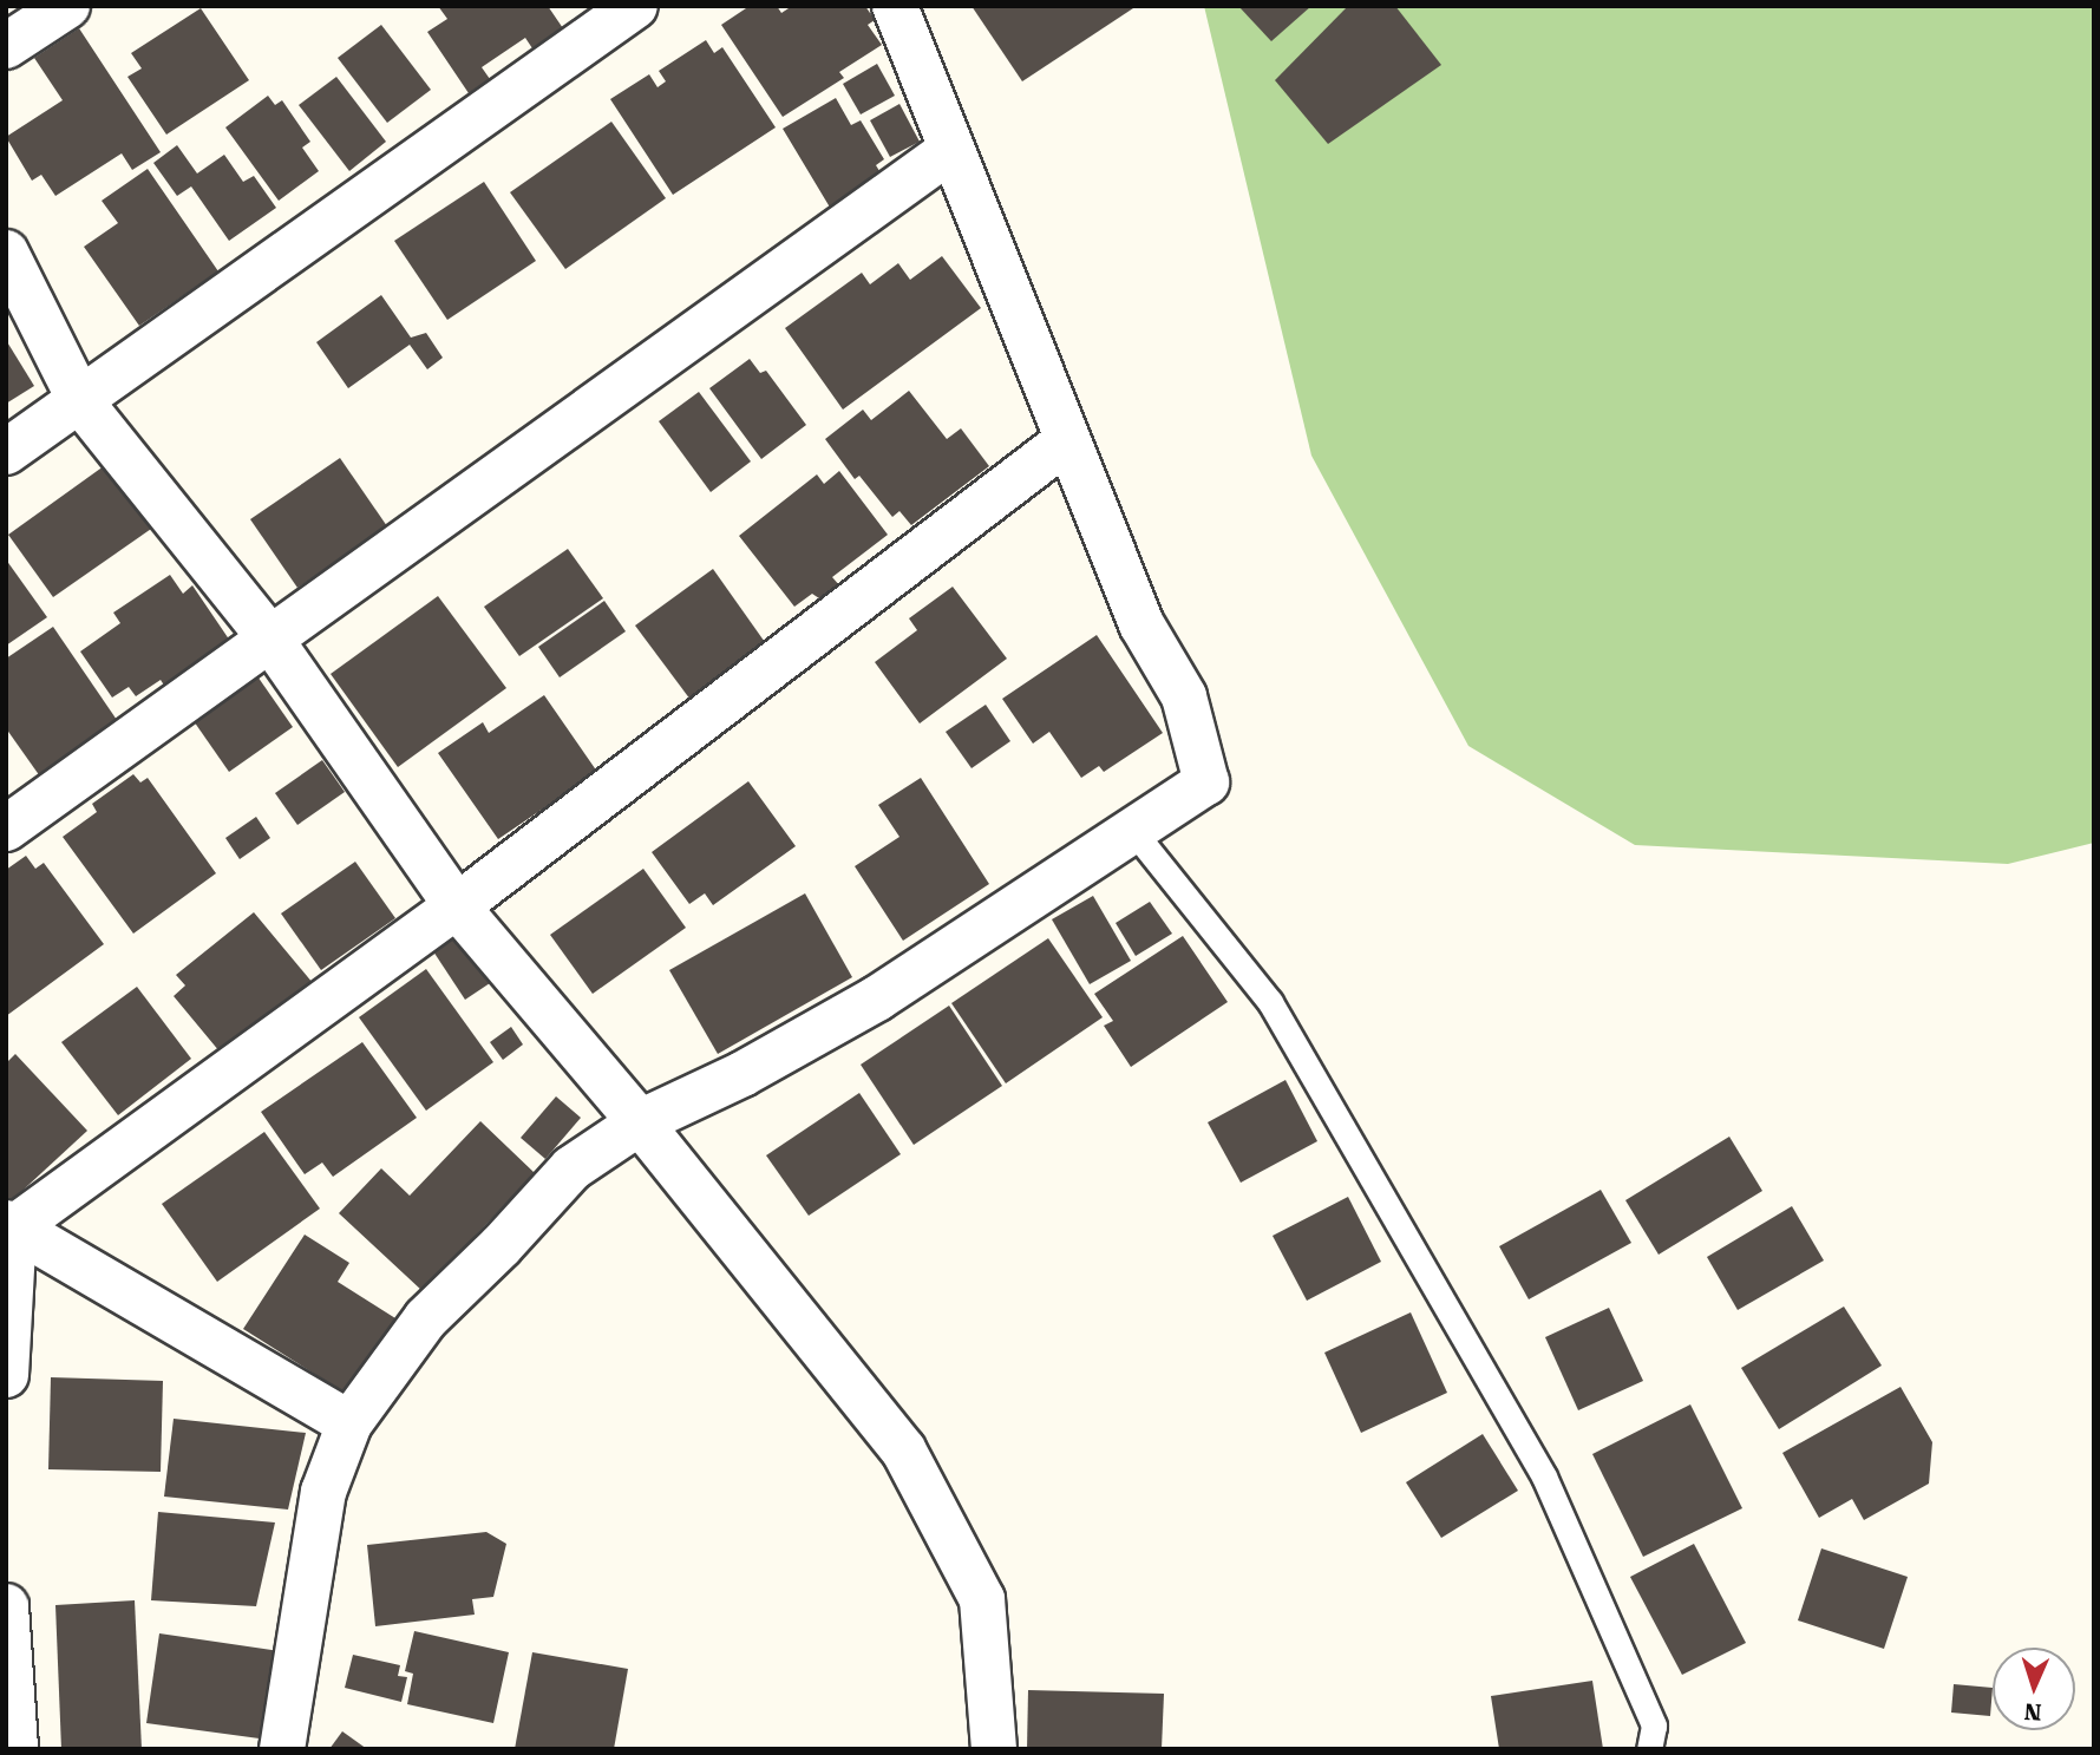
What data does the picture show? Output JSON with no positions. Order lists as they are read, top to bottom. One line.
{"north":"bottom"}
